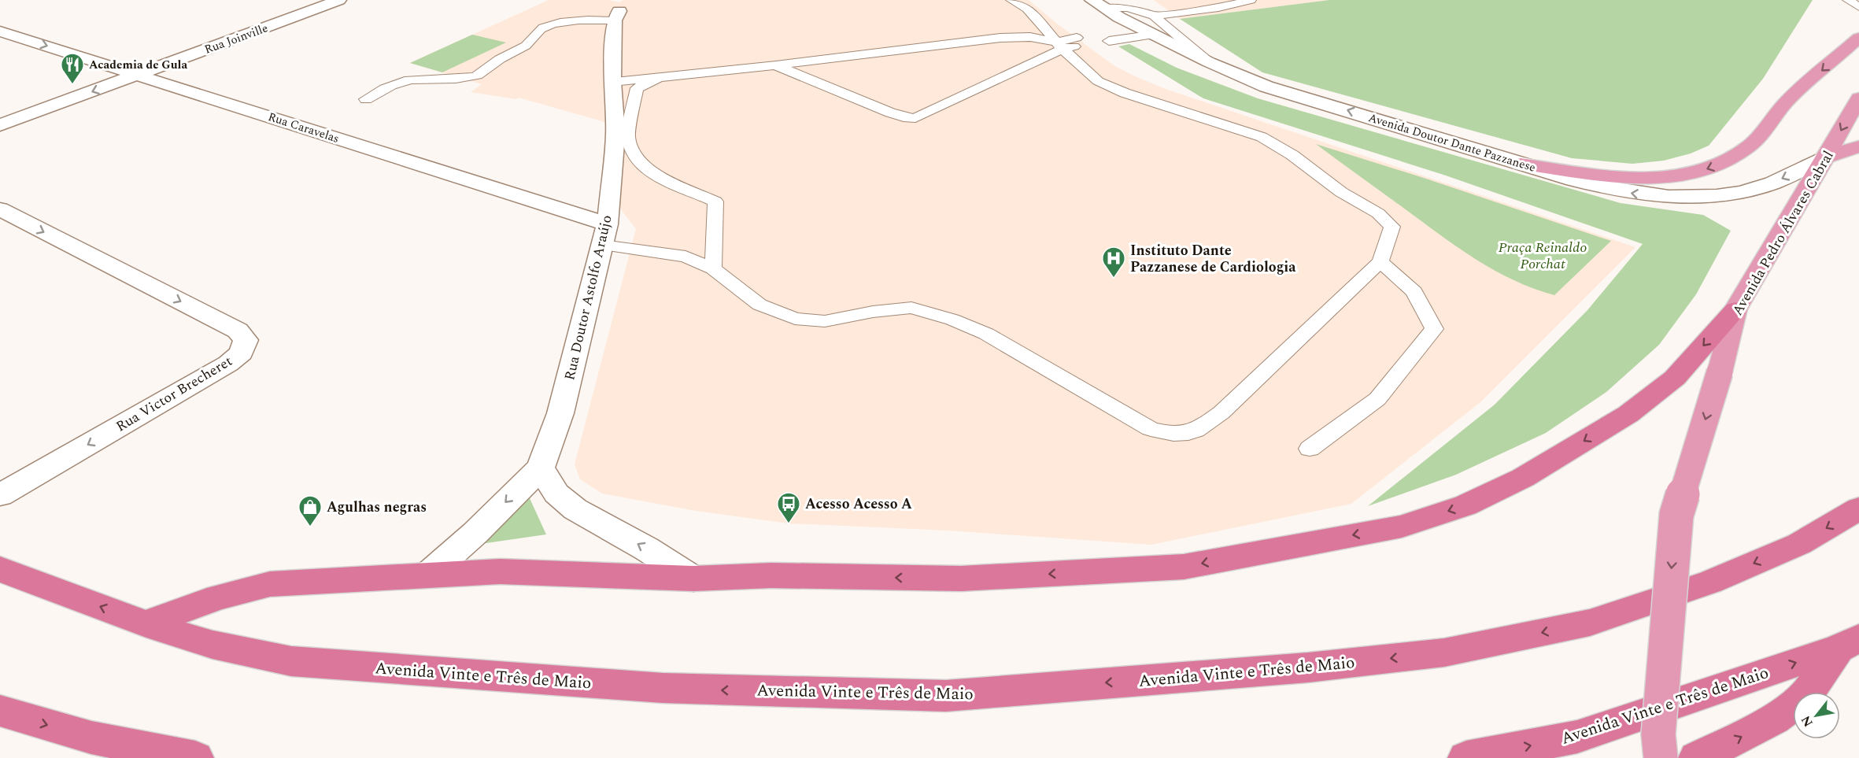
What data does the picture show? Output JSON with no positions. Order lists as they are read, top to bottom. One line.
{"streets":{"highway":["Avenida Vinte e Três de Maio"],"main road":["Avenida Pedro Álvares Cabral"],"street":["Rua Joinville","Rua Caravelas","Avenida Doutor Dante Pazzanese","Rua Doutor Astolfo Araújo","Rua Victor Brecheret"]},"crossings":[["Rua Joinville","Rua Caravelas"],["Rua Caravelas","Rua Doutor Astolfo Araújo"],["Avenida Doutor Dante Pazzanese","Avenida Pedro Álvares Cabral"]],"one_way":["Rua Joinville","Avenida Doutor Dante Pazzanese","Avenida Pedro Álvares Cabral"],"parks":["Praça Reinaldo Porchat"],"places":{"restaurant":["Academia de Gula"],"hospital":["Instituto Dante Pazzanese de Cardiologia"],"bus stop":["Acesso Acesso A"],"shop":["Agulhas negras"]},"north":"bottom left"}
